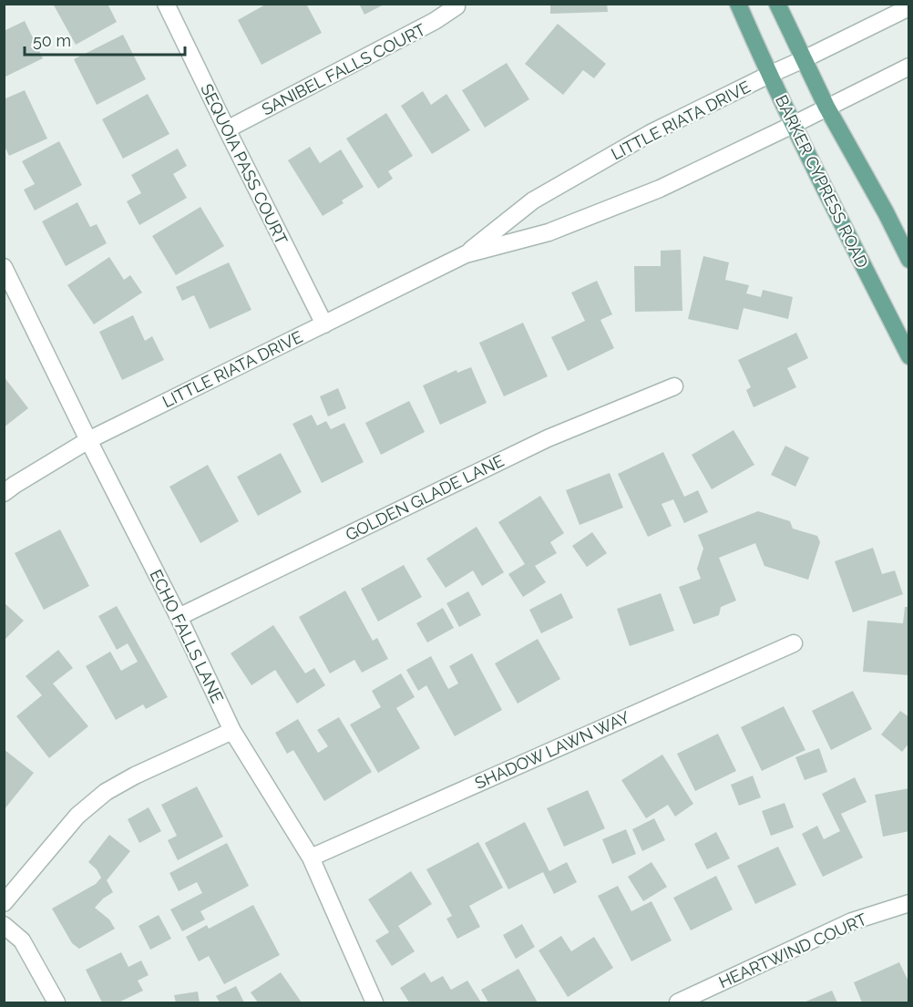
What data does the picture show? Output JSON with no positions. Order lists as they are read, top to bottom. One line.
{"streets":{"main road":["BARKER CYPRESS ROAD"],"street":["SANIBEL FALLS COURT","LITTLE RIATA DRIVE","SEQUOIA PASS COURT","GOLDEN GLADE LANE","ECHO FALLS LANE","SHADOW LAWN WAY","HEARTWIND COURT"]},"crossings":[["SANIBEL FALLS COURT","SEQUOIA PASS COURT"],["LITTLE RIATA DRIVE","SEQUOIA PASS COURT"],["LITTLE RIATA DRIVE","BARKER CYPRESS ROAD"],["LITTLE RIATA DRIVE","ECHO FALLS LANE"],["GOLDEN GLADE LANE","ECHO FALLS LANE"],["ECHO FALLS LANE","SHADOW LAWN WAY"]],"scale_bar":"50 m"}
